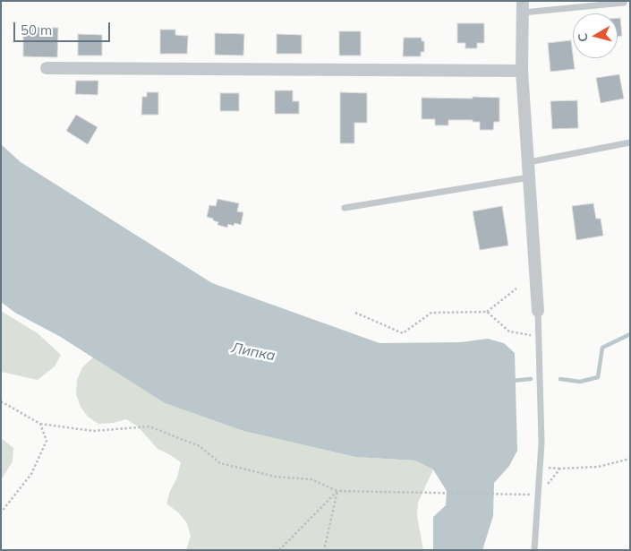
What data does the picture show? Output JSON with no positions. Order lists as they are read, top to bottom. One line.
{"water":["Липка"],"scale_bar":"50 m","north":"left"}
